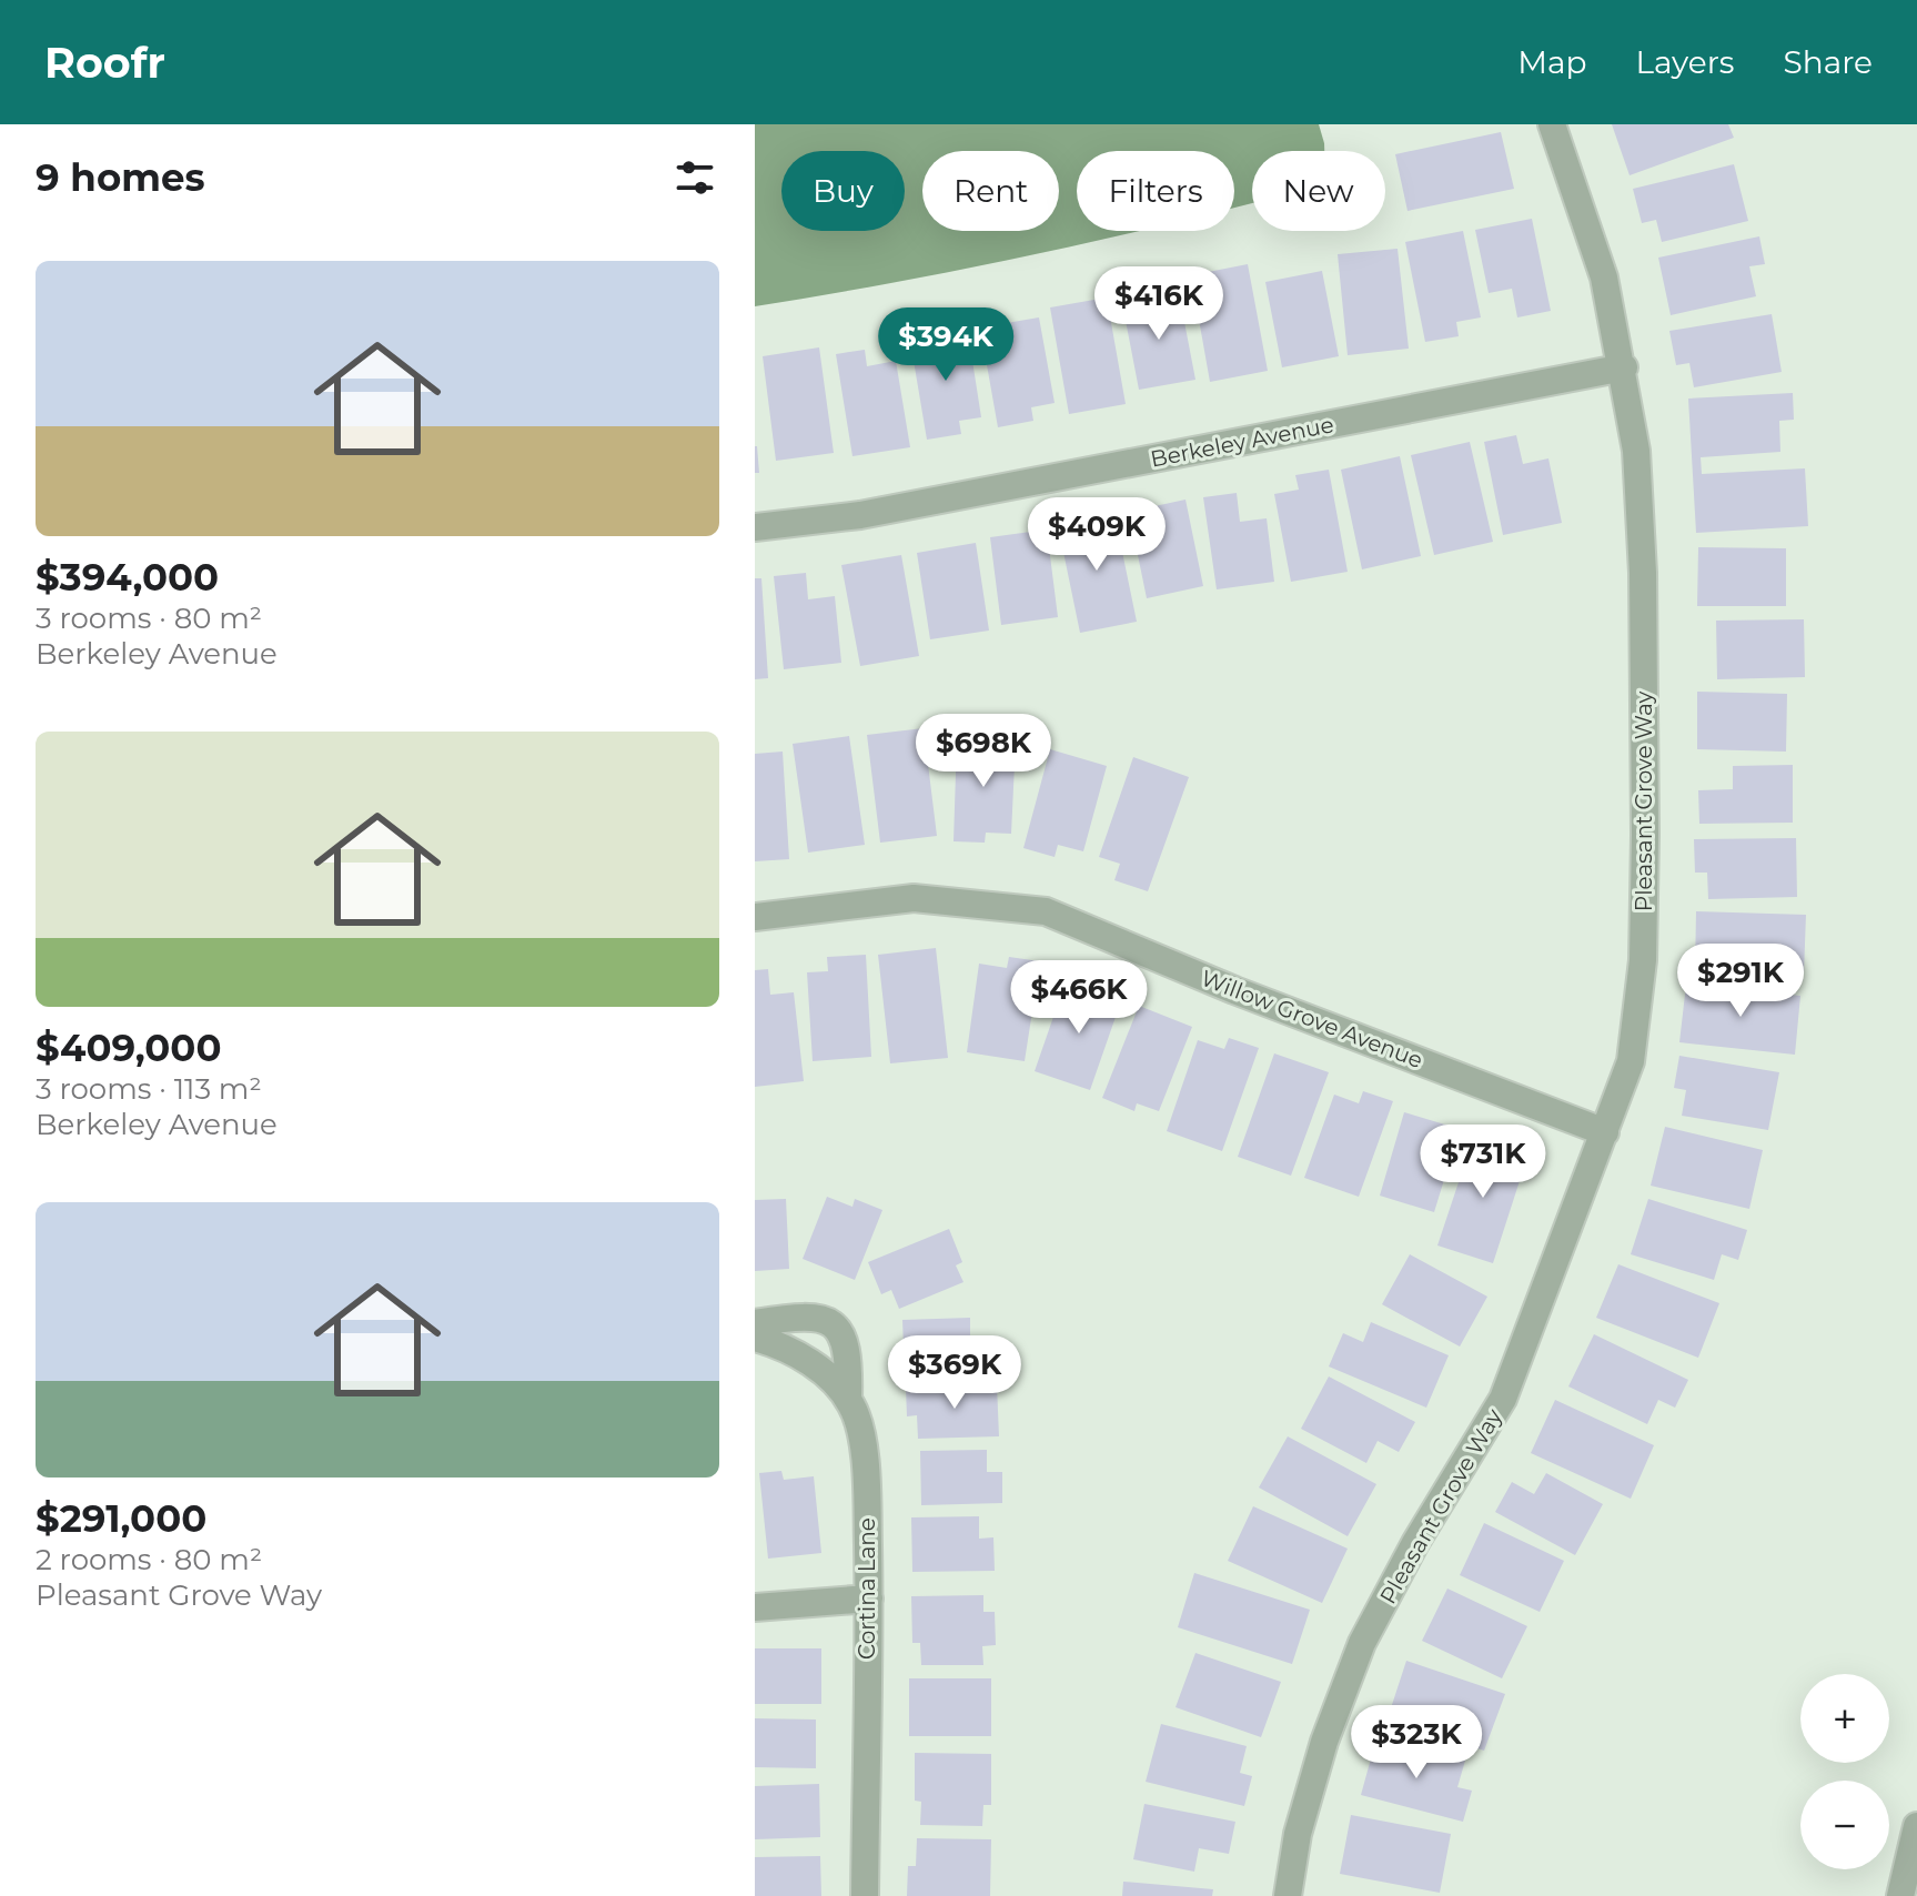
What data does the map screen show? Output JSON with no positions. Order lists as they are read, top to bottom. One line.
{"streets":{"street":["Berkeley Avenue","Pleasant Grove Way","Willow Grove Avenue","Cortina Lane"]},"crossings":[["Berkeley Avenue","Pleasant Grove Way"],["Pleasant Grove Way","Willow Grove Avenue"]],"page":{"header":"Roofr","nav":["Map","Layers","Share"],"heading":"9 homes","chip":["Buy","Rent","Filters","New"],"list":[{"name":"$394,000","note":"3 rooms · 80 m² · Berkeley Avenue"},{"name":"$409,000","note":"3 rooms · 113 m² · Berkeley Avenue"},{"name":"$291,000","note":"2 rooms · 80 m² · Pleasant Grove Way"}],"price":["$416K","$394K","$409K","$698K","$291K","$466K","$731K","$369K","$323K"],"map_buttons":["+","−"]}}
